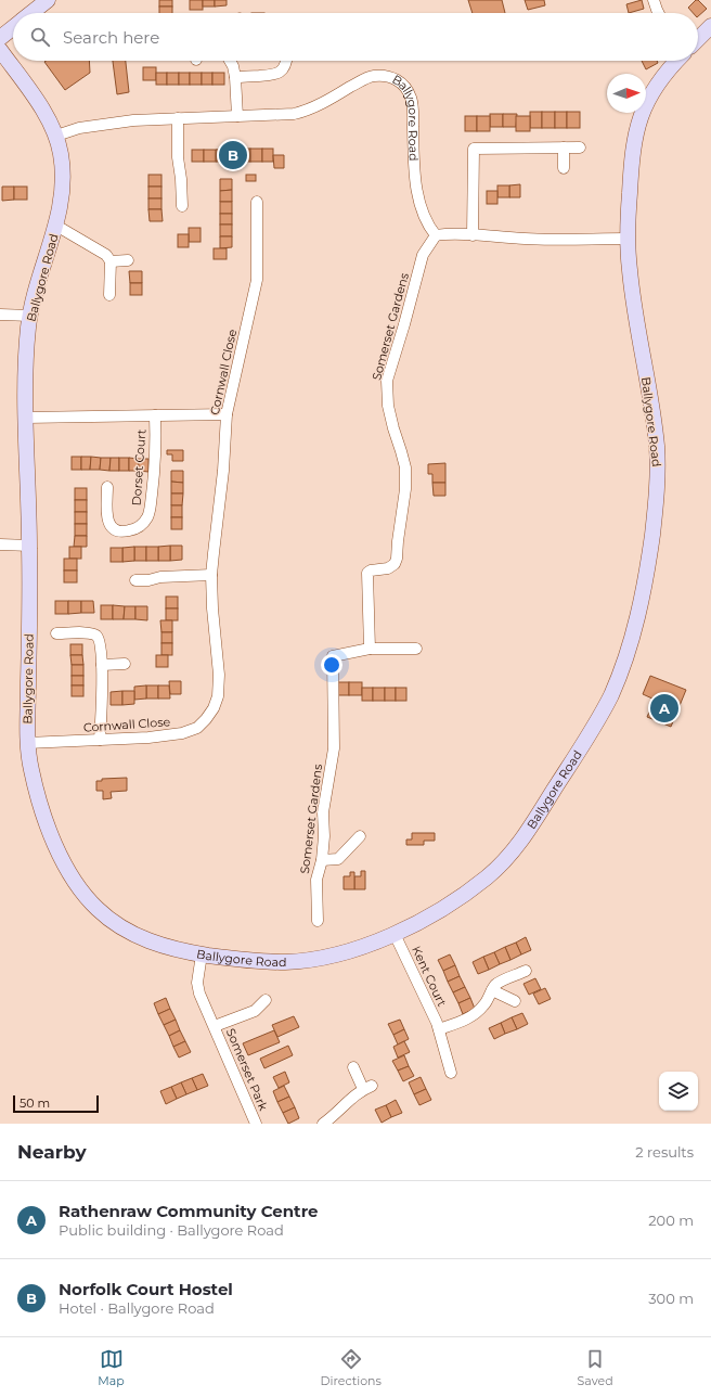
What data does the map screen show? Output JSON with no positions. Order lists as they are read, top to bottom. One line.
{"streets":{"street":["Ballygore Road","Somerset Gardens","Cornwall Close","Dorset Court","Kent Court","Somerset Park"]},"crossings":[["Ballygore Road","Somerset Gardens"],["Ballygore Road","Cornwall Close"],["Ballygore Road","Kent Court"],["Ballygore Road","Somerset Park"]],"scale_bar":"50 m","north":"right","page":{"search":"Search here","pins":["B","A"],"scale":"50 m","heading":["Nearby","2 results"],"list":[{"mark":"A","name":"Rathenraw Community Centre","note":"Public building · Ballygore Road","value":"200 m"},{"mark":"B","name":"Norfolk Court Hostel","note":"Hotel · Ballygore Road","value":"300 m"}],"nav":["Map","Directions","Saved"]}}
